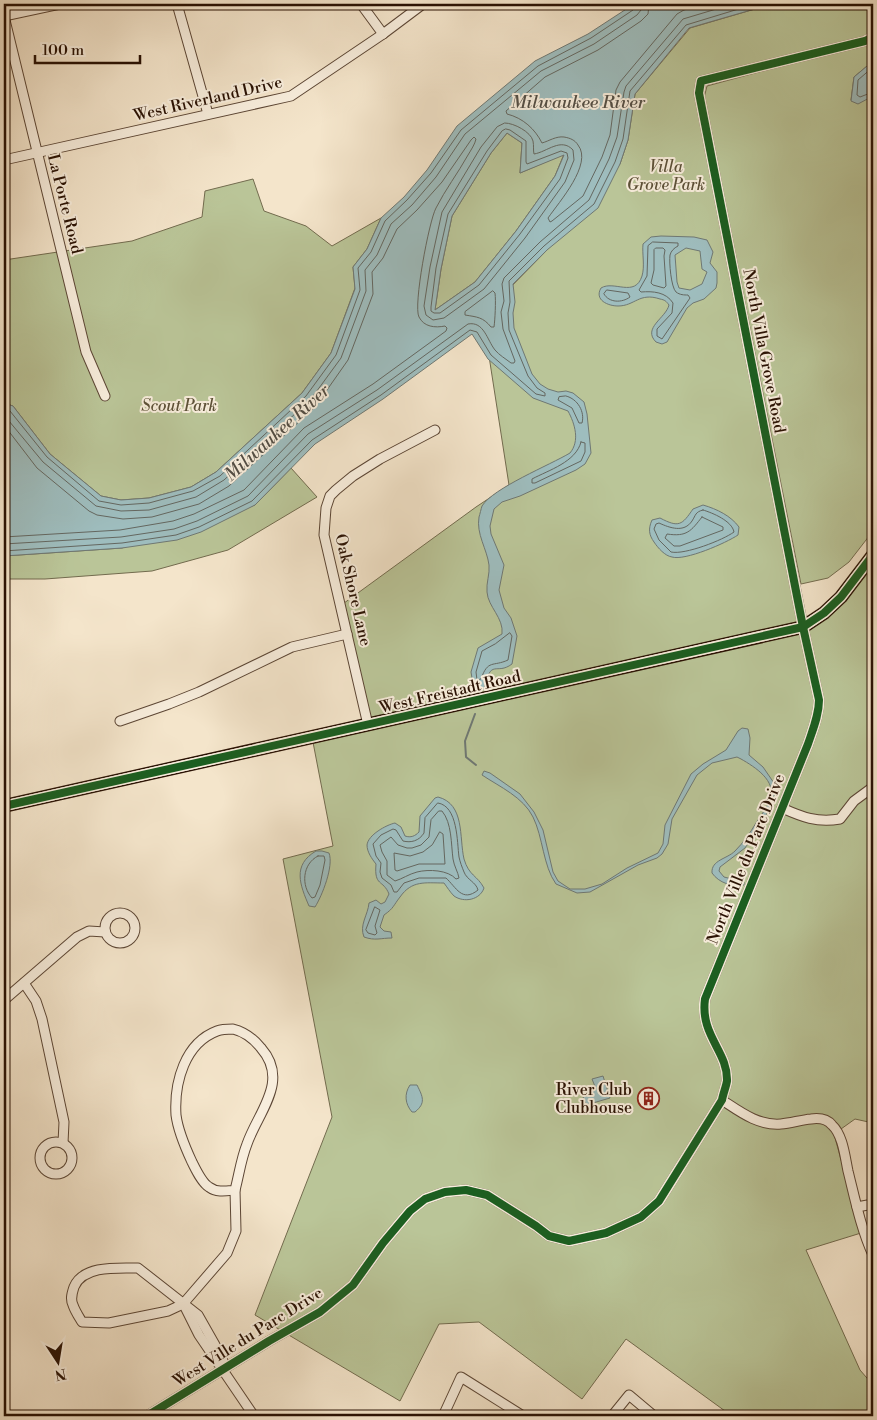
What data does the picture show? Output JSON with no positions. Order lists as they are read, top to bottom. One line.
{"streets":{"street":["West Riverland Drive","La Porte Road","North Villa Grove Road","Oak Shore Lane","West Freistadt Road","North Ville du Parc Drive","West Ville du Parc Drive"]},"crossings":[["West Riverland Drive","La Porte Road"],["North Villa Grove Road","West Freistadt Road"],["North Villa Grove Road","North Ville du Parc Drive"],["Oak Shore Lane","West Freistadt Road"],["West Freistadt Road","North Ville du Parc Drive"],["North Ville du Parc Drive","West Ville du Parc Drive"]],"water":["Milwaukee River"],"parks":["Villa Grove Park","Scout Park"],"places":{"building":["River Club Clubhouse"]},"scale_bar":"100 m","north":"bottom"}
